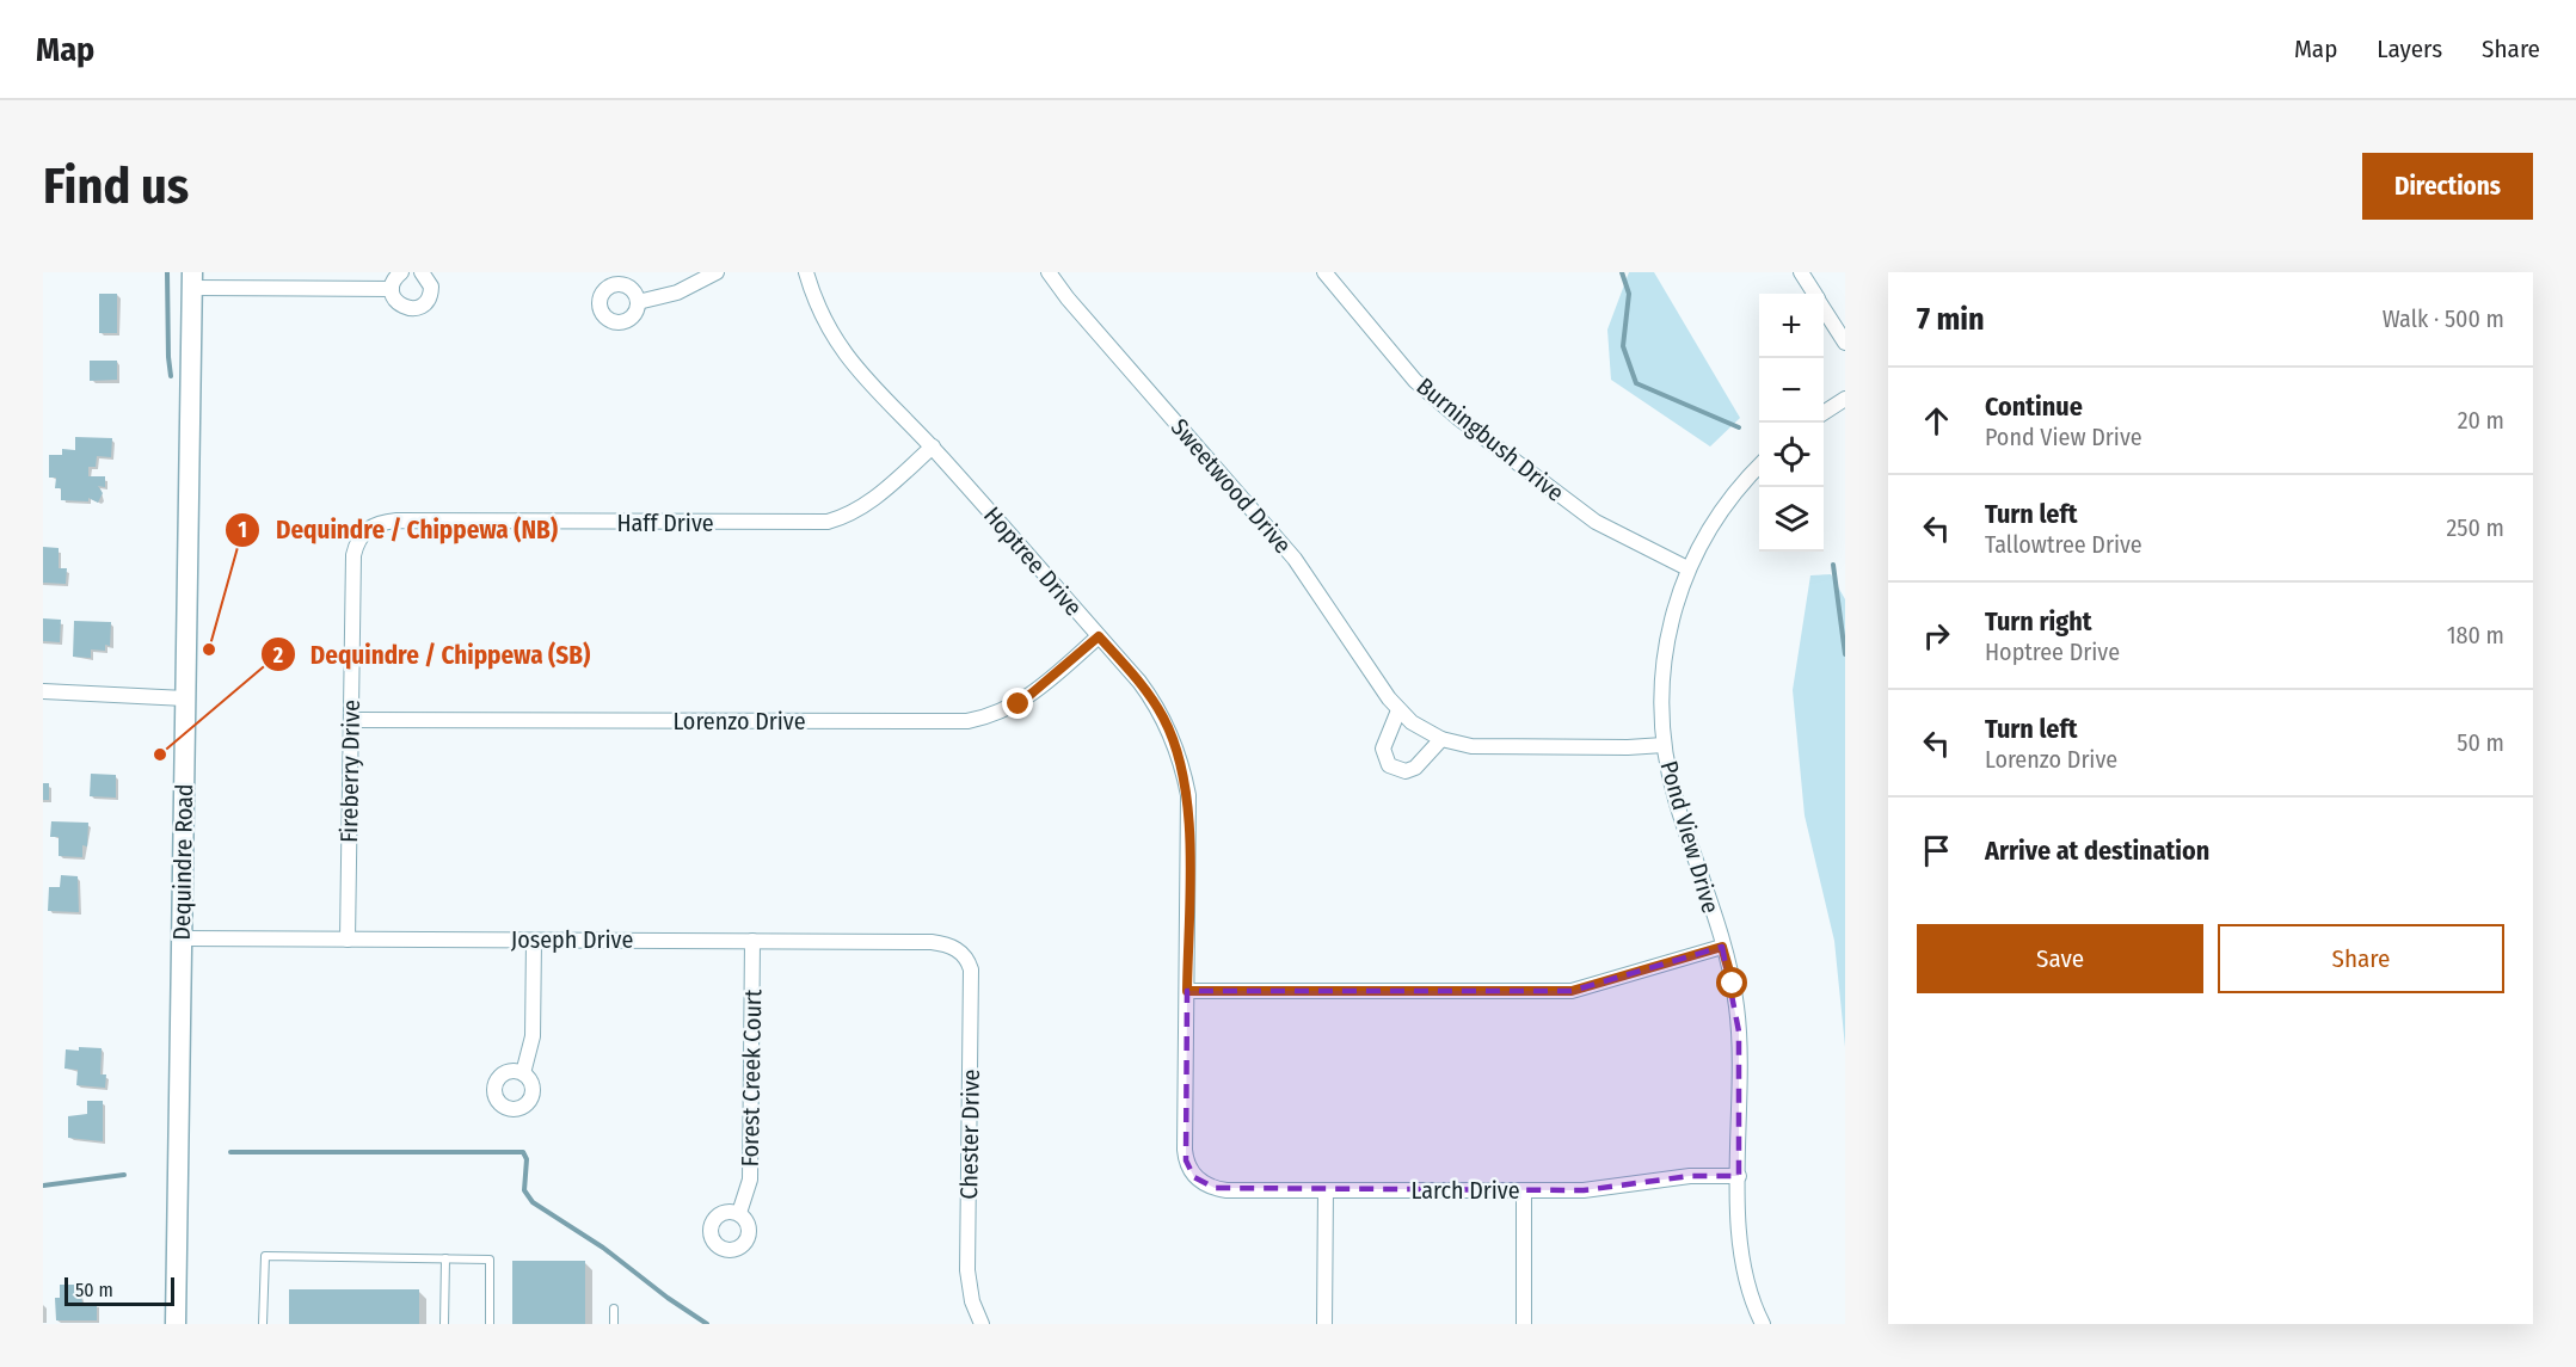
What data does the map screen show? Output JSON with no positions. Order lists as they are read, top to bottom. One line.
{"streets":{"main road":["Dequindre Road"],"street":["Burningbush Drive","Sweetwood Drive","Haff Drive","Hoptree Drive","Lorenzo Drive","Fireberry Drive","Pond View Drive","Joseph Drive","Forest Creek Court","Chester Drive","Larch Drive"]},"crossings":[["Burningbush Drive","Pond View Drive"],["Sweetwood Drive","Pond View Drive"],["Haff Drive","Hoptree Drive"],["Haff Drive","Fireberry Drive"],["Hoptree Drive","Lorenzo Drive"],["Hoptree Drive","Larch Drive"],["Lorenzo Drive","Fireberry Drive"],["Fireberry Drive","Joseph Drive"],["Pond View Drive","Larch Drive"],["Dequindre Road","Joseph Drive"],["Joseph Drive","Forest Creek Court"],["Joseph Drive","Chester Drive"]],"places":["Dequindre / Chippewa (NB)","Dequindre / Chippewa (SB)"],"scale_bar":"50 m","page":{"header":"Map","nav":["Map","Layers","Share"],"buttons":["Directions",["Save","Share"]],"title":"Find us","heading":["7 min","Walk · 500 m"],"map_buttons":["+","−"],"list":[["Continue","Pond View Drive","20 m"],["Turn left","Tallowtree Drive","250 m"],["Turn right","Hoptree Drive","180 m"],["Turn left","Lorenzo Drive","50 m"],"Arrive at destination"],"scale":"50 m"}}
